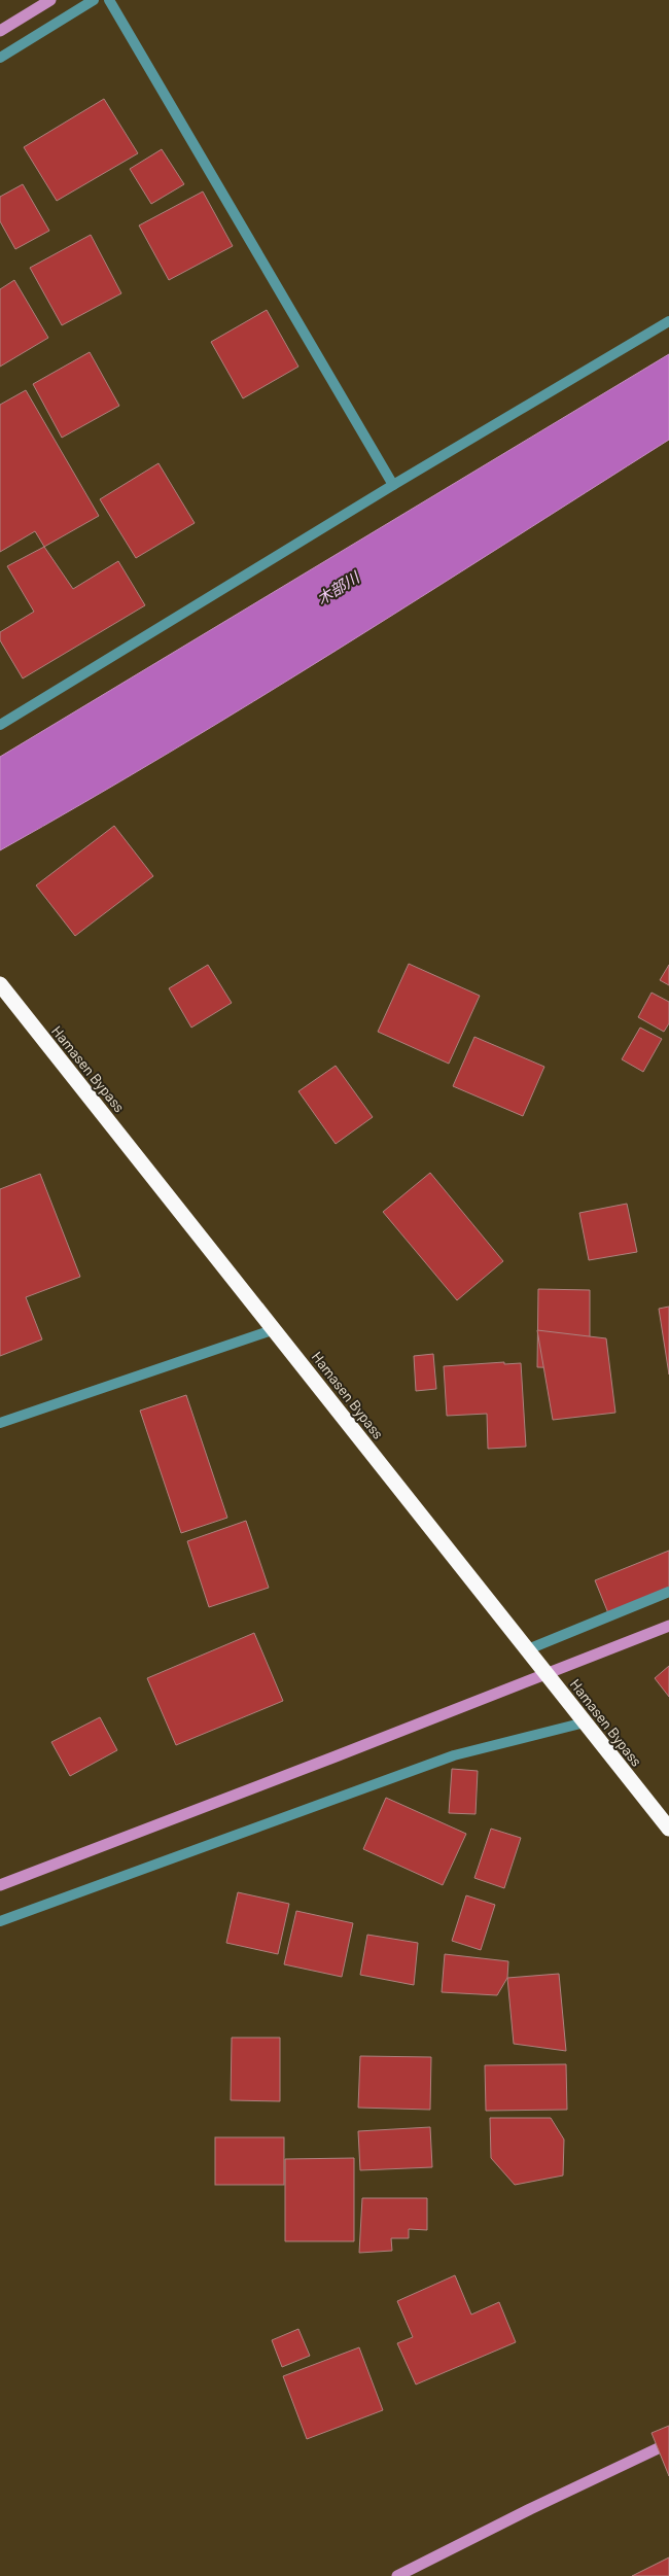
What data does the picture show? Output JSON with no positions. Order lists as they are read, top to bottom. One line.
{"streets":{"highway":["Hamasen Bypass"]},"water":["木部川"]}
